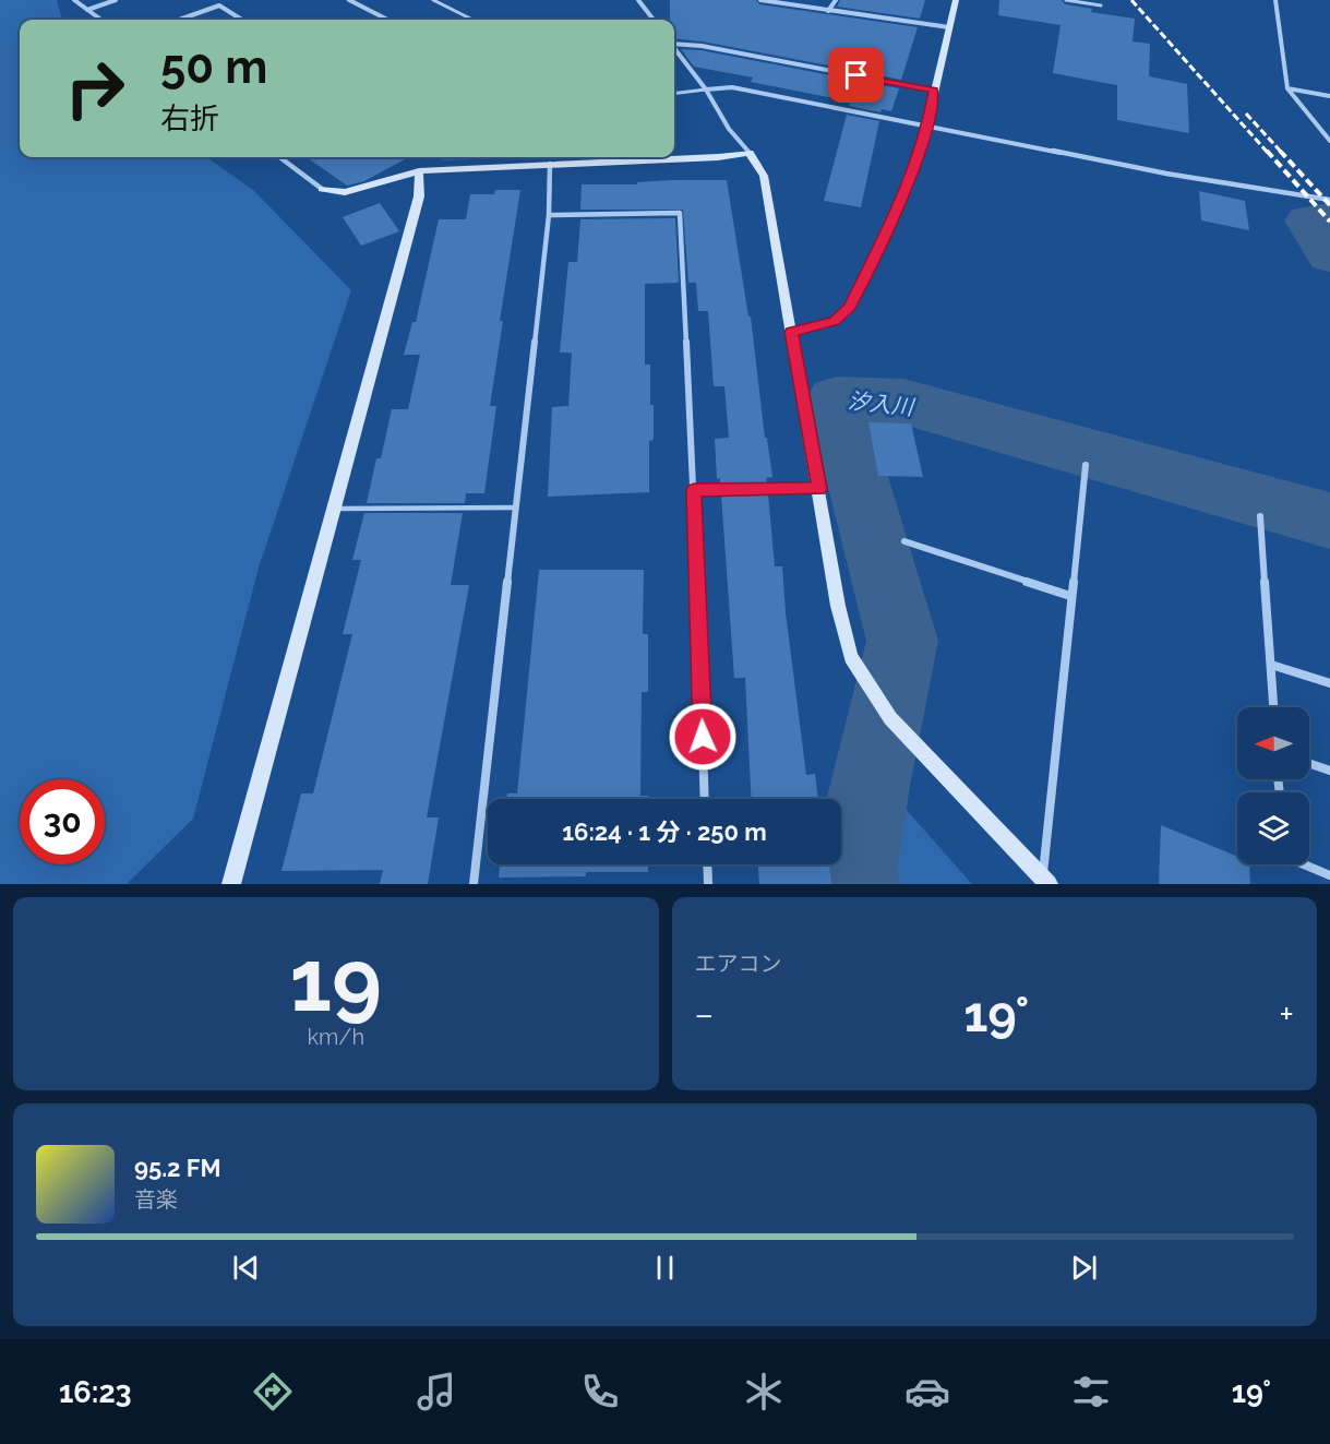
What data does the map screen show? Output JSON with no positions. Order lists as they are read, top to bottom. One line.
{"water":["汐入川"],"north":"left","page":{"turn":["50 m","右折"],"limit":"30","trip":"16:24 · 1 分 · 250 m","tile":[["19","km/h"],"エアコン"],"heat":["−","19°","+"],"song":["95.2 FM","音楽"],"tabs":["16:23","19°"]}}
